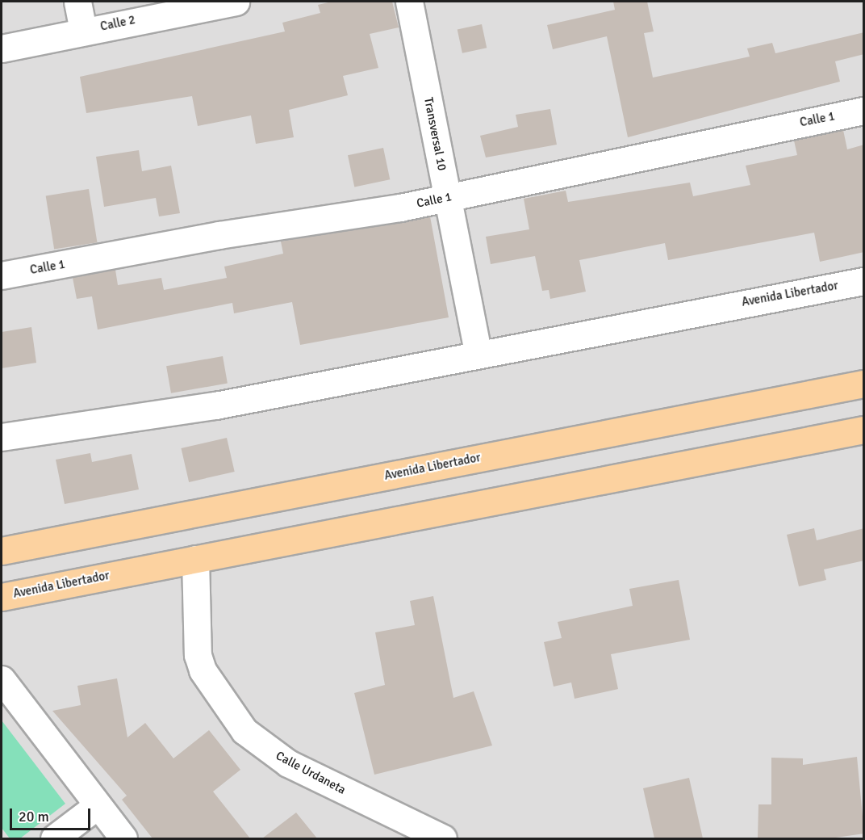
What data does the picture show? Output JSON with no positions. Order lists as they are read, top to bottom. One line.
{"streets":{"main road":["Avenida Libertador"],"street":["Calle 2","Calle 1","Transversal 10","Calle Urdaneta"]},"crossings":[["Calle 1","Transversal 10"],["Transversal 10","Avenida Libertador"],["Avenida Libertador","Calle Urdaneta"]],"scale_bar":"20 m"}
